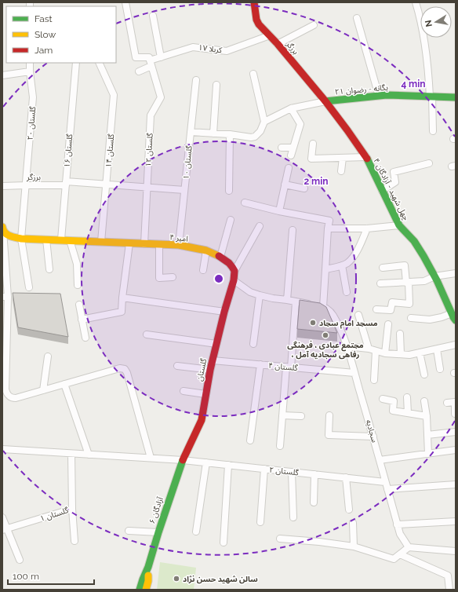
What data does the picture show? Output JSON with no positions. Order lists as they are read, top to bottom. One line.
{"streets":{"street":["برزگر","کربلا ۱۷","یگانه - رضوان ۲۱","گلستان ۲۰","گلستان ۱۲","گلستان ۱۶","گلستان ۱۴","گلستان ۱۰","چهل شهید - آزادگان ۴","امیر ۴","گلستان ۴","گلستان","سجادیه","گلستان ۲","آزادگان ۶","گلستان ۱"]},"crossings":[["برزگر","کربلا ۱۷"],["برزگر","یگانه - رضوان ۲۱"],["برزگر","گلستان ۲۰"],["برزگر","گلستان ۱۲"],["برزگر","گلستان ۱۶"],["برزگر","گلستان ۱۴"],["برزگر","گلستان ۱۰"],["برزگر","چهل شهید - آزادگان ۴"],["کربلا ۱۷","گلستان ۱۲"],["یگانه - رضوان ۲۱","چهل شهید - آزادگان ۴"],["گلستان ۲۰","امیر ۴"],["گلستان ۱۲","امیر ۴"],["گلستان ۱۶","امیر ۴"],["گلستان ۱۴","امیر ۴"],["گلستان ۱۰","امیر ۴"],["گلستان ۴","گلستان"],["گلستان ۴","سجادیه"],["گلستان","گلستان ۲"],["گلستان","آزادگان ۶"],["سجادیه","گلستان ۲"],["گلستان ۲","آزادگان ۶"]],"places":["مسجد امام سجاد","مجتمع عبادی ، فرهنگی ، رفاهی سجادیه آمل","سالن شهید حسن نژاد"],"legend":["Fast","Slow","Jam"],"scale_bar":"100 m","north":"left","rings":["4 min","2 min"]}
